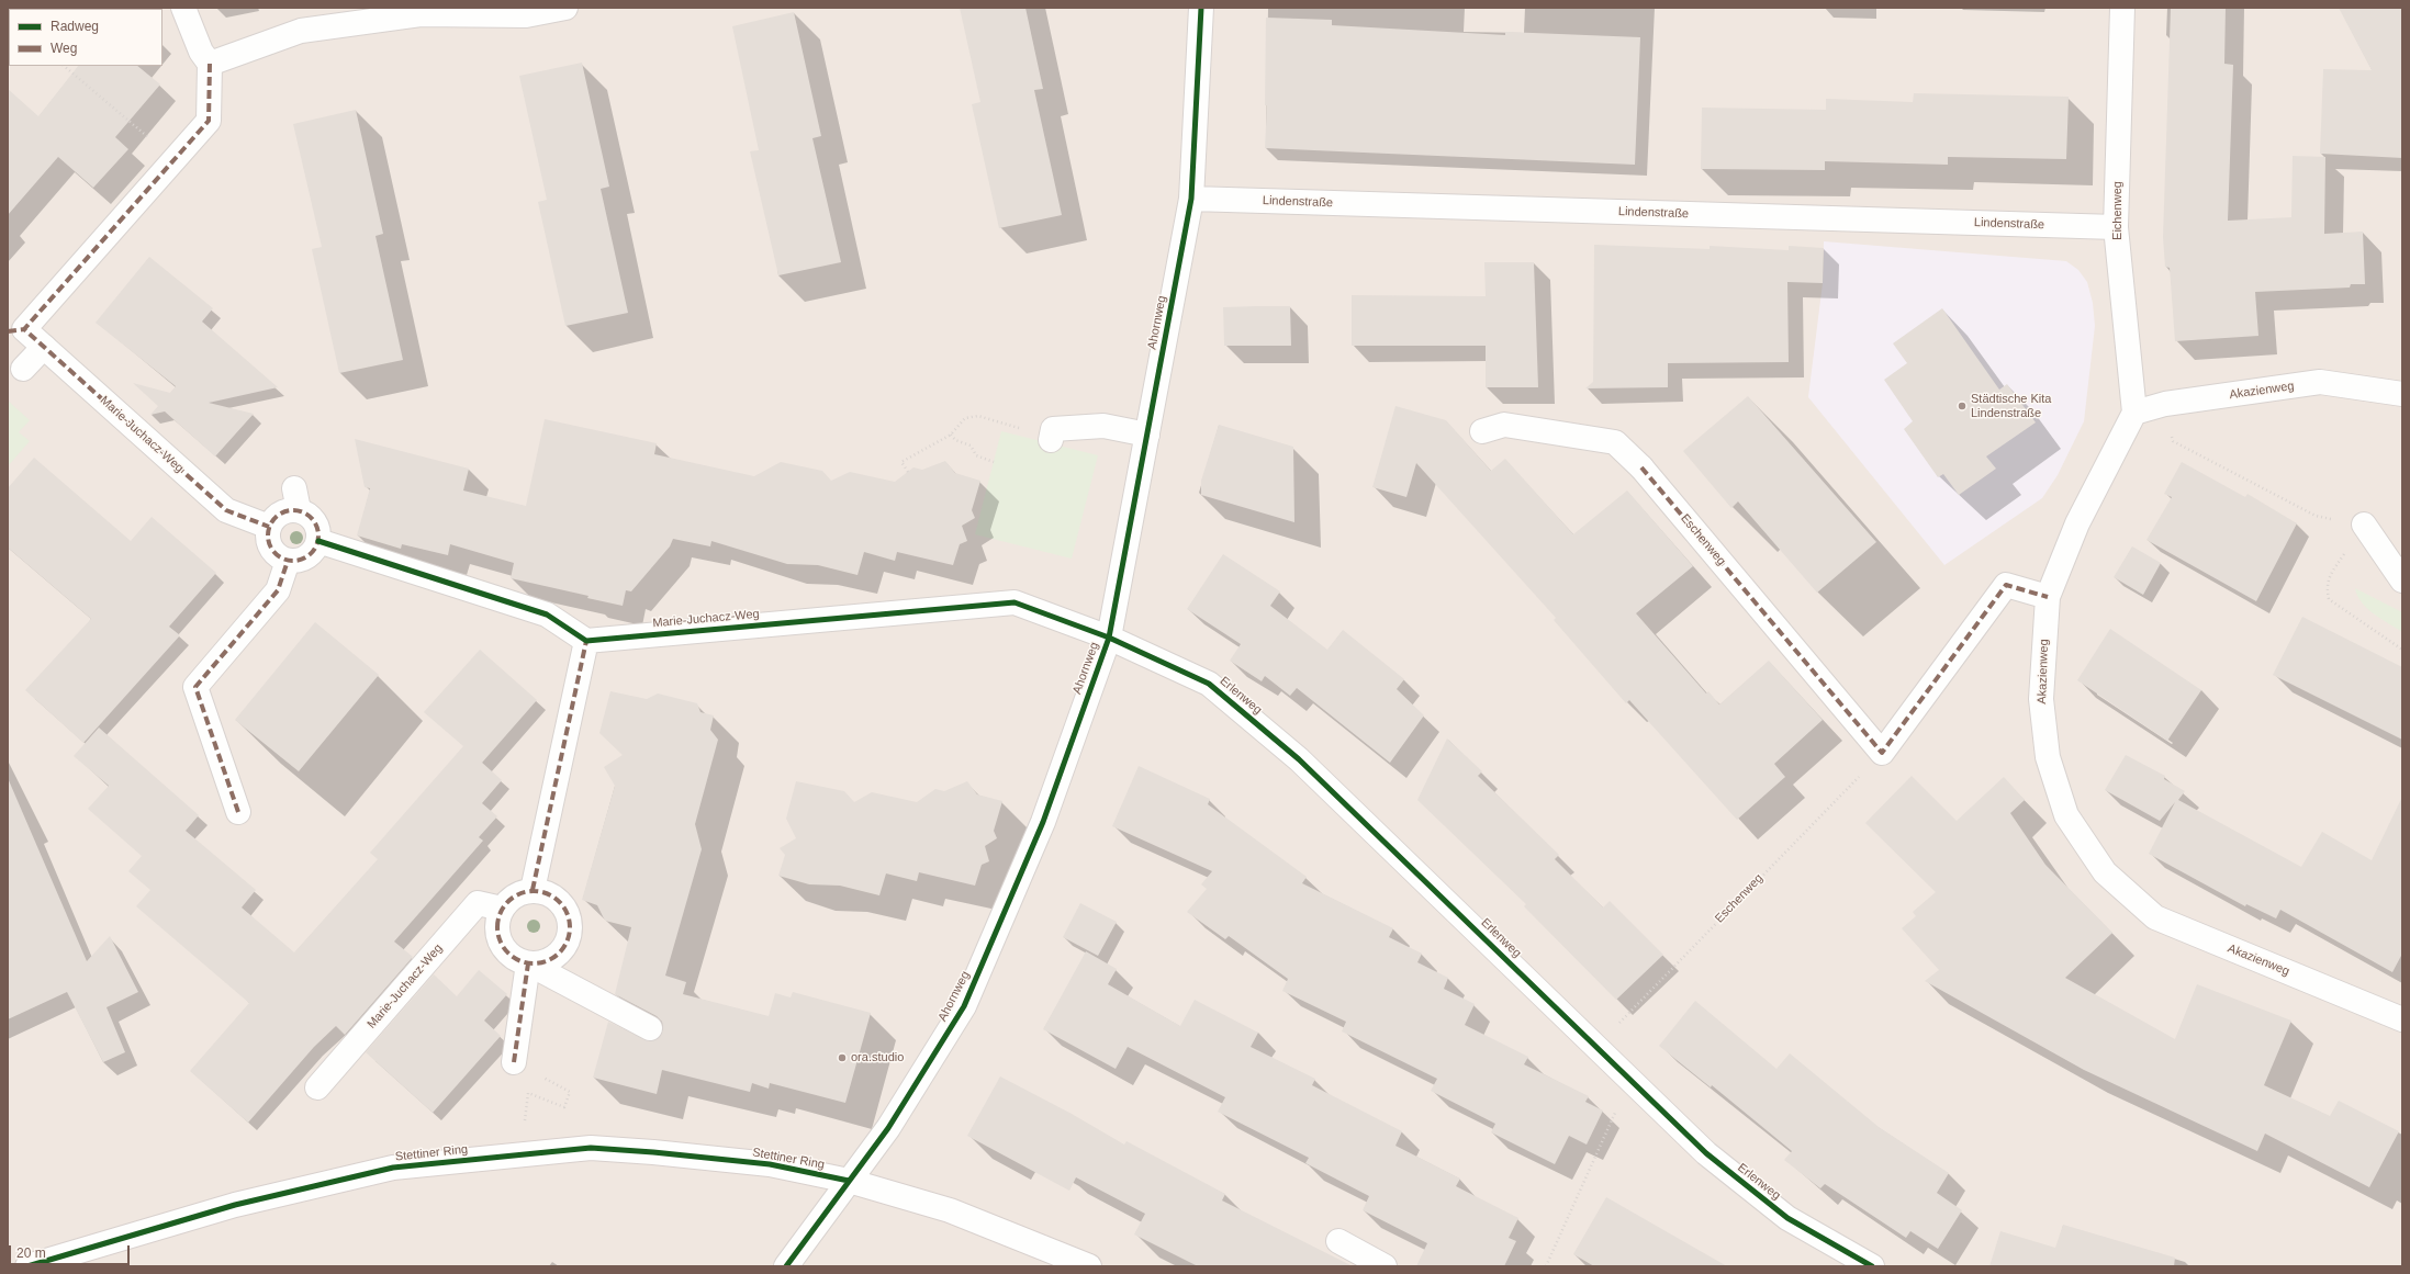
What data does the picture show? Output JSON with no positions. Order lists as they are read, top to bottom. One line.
{"streets":{"street":["Lindenstraße","Eichenweg","Ahornweg","Akazienweg","Marie-Juchacz-Weg","Eschenweg","Erlenweg","Stettiner Ring"]},"crossings":[["Lindenstraße","Eichenweg"],["Lindenstraße","Ahornweg"],["Eichenweg","Akazienweg"],["Ahornweg","Marie-Juchacz-Weg"],["Ahornweg","Erlenweg"],["Ahornweg","Stettiner Ring"],["Marie-Juchacz-Weg","Erlenweg"],["Eschenweg","Erlenweg"]],"places":["Städtische Kita Lindenstraße","ora.studio"],"legend":["Radweg","Weg"],"scale_bar":"20 m"}
